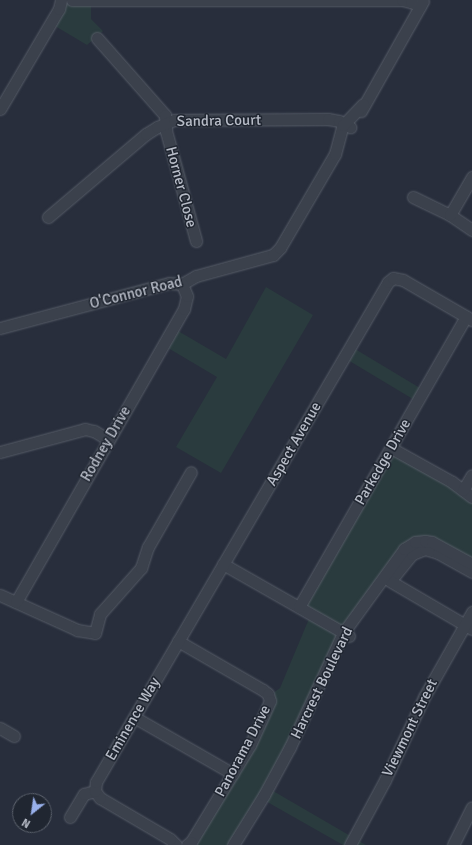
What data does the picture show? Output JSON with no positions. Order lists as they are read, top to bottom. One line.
{"streets":{"street":["Sandra Court","Horner Close","O'Connor Road","Rodney Drive","Aspect Avenue","Parkedge Drive","Harcrest Boulevard","Eminence Way","Viewmont Street","Panorama Drive"]},"crossings":[["Sandra Court","Horner Close"],["Sandra Court","O'Connor Road"],["O'Connor Road","Rodney Drive"],["Aspect Avenue","Parkedge Drive"],["Aspect Avenue","Eminence Way"],["Eminence Way","Panorama Drive"]],"north":"bottom left"}
